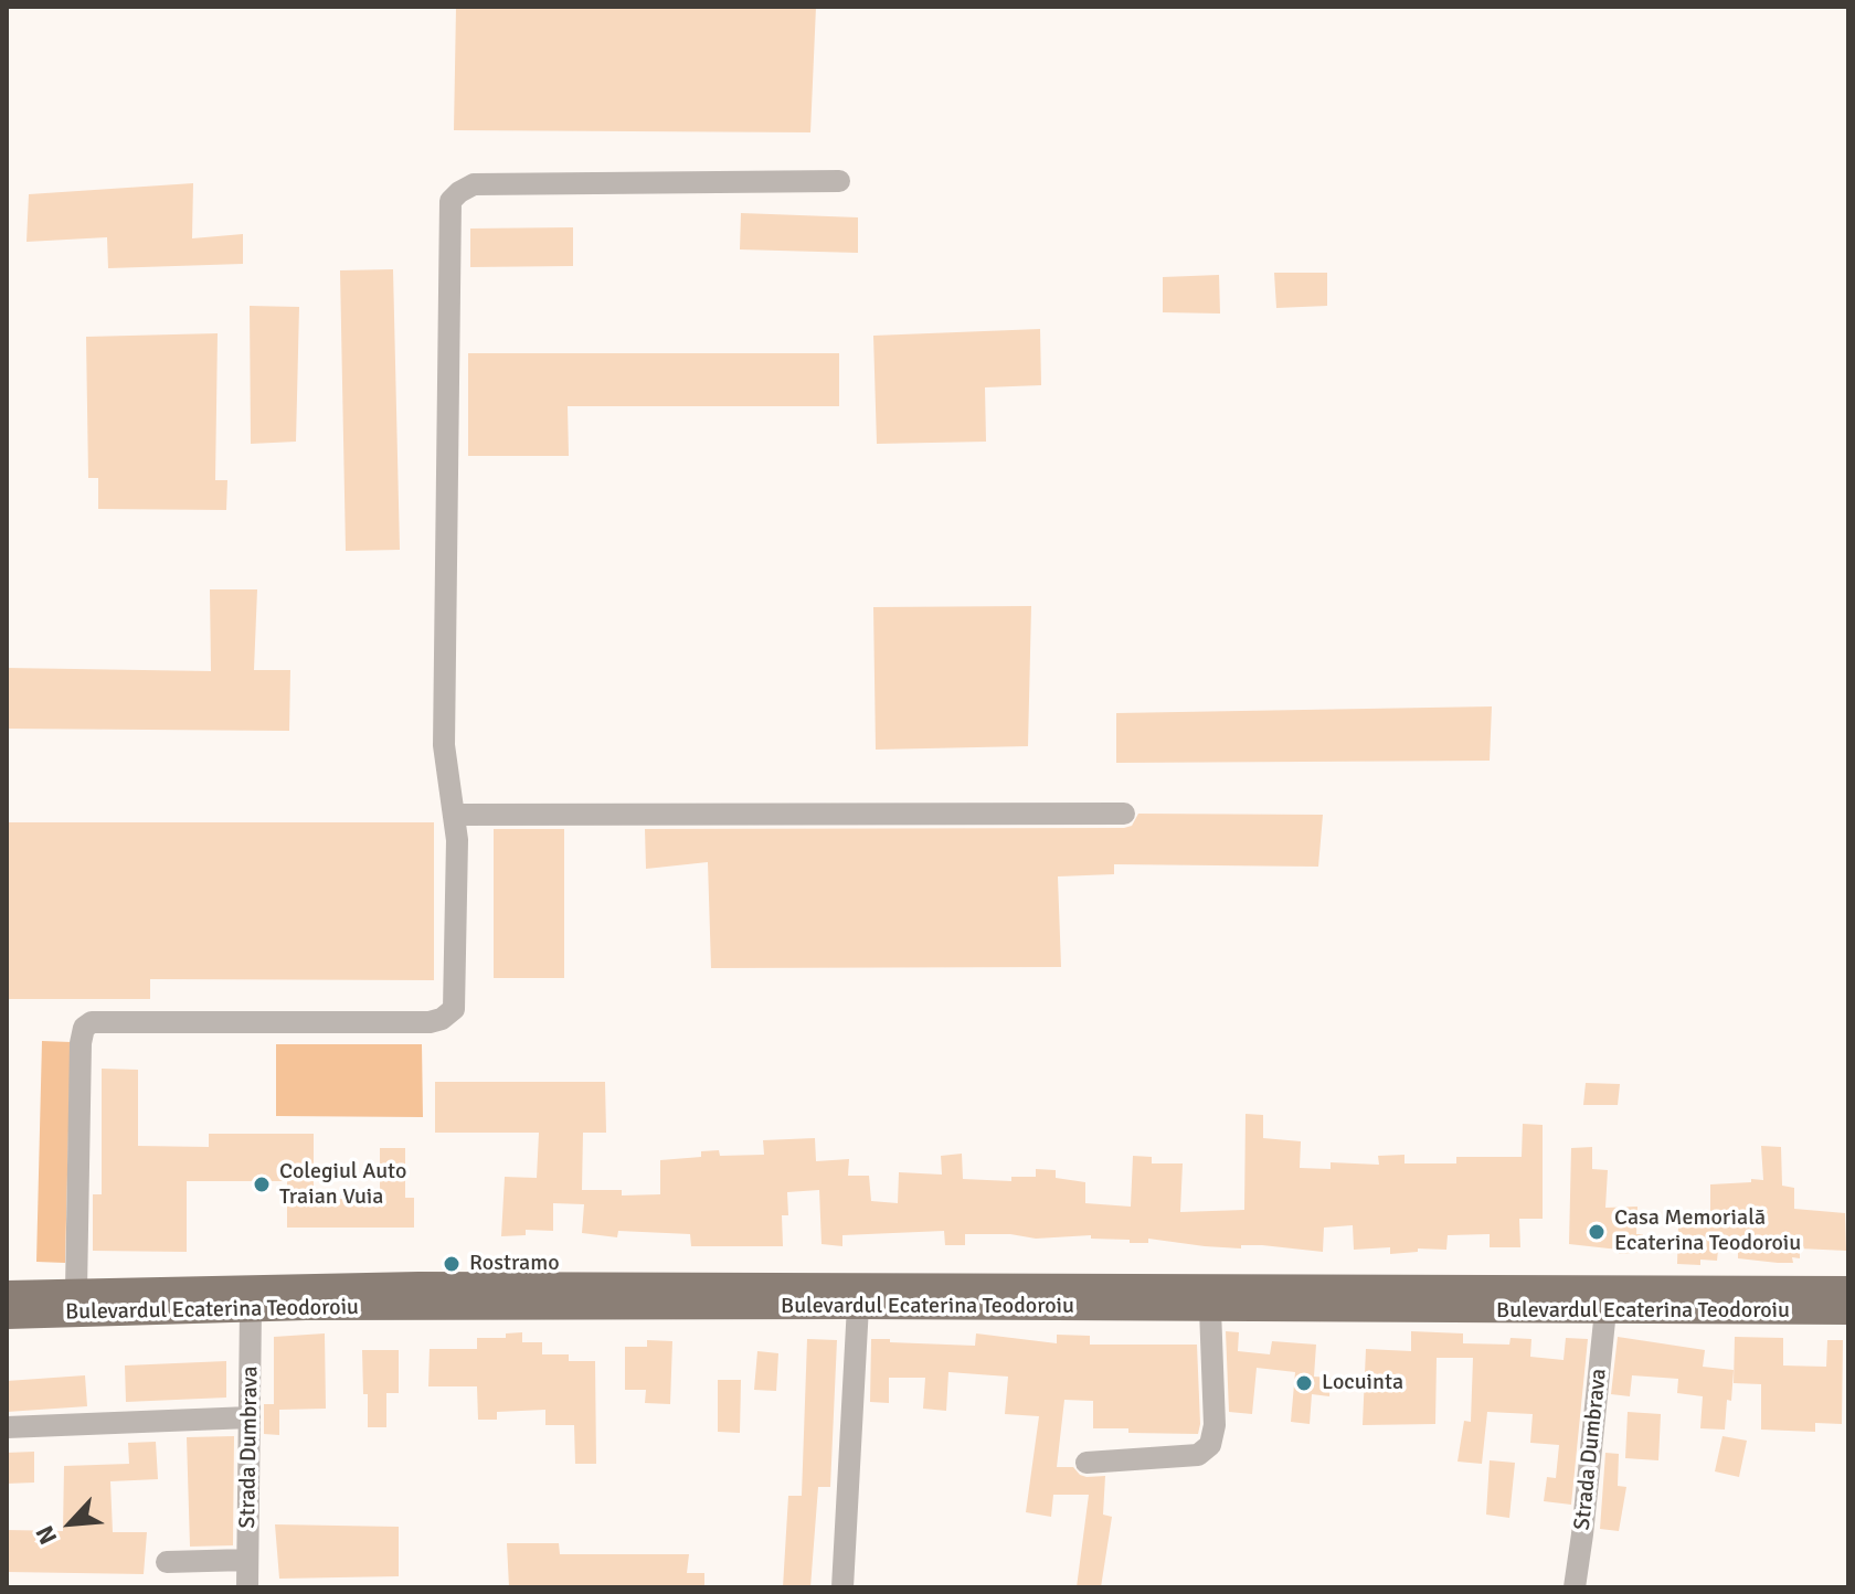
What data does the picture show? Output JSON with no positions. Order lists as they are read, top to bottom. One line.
{"streets":{"main road":["Bulevardul Ecaterina Teodoroiu"],"street":["Strada Dumbrava"]},"crossings":[["Bulevardul Ecaterina Teodoroiu","Strada Dumbrava"]],"places":["Colegiul Auto Traian Vuia","Casa Memorială Ecaterina Teodoroiu","Rostramo","Locuinta"],"north":"bottom left"}
